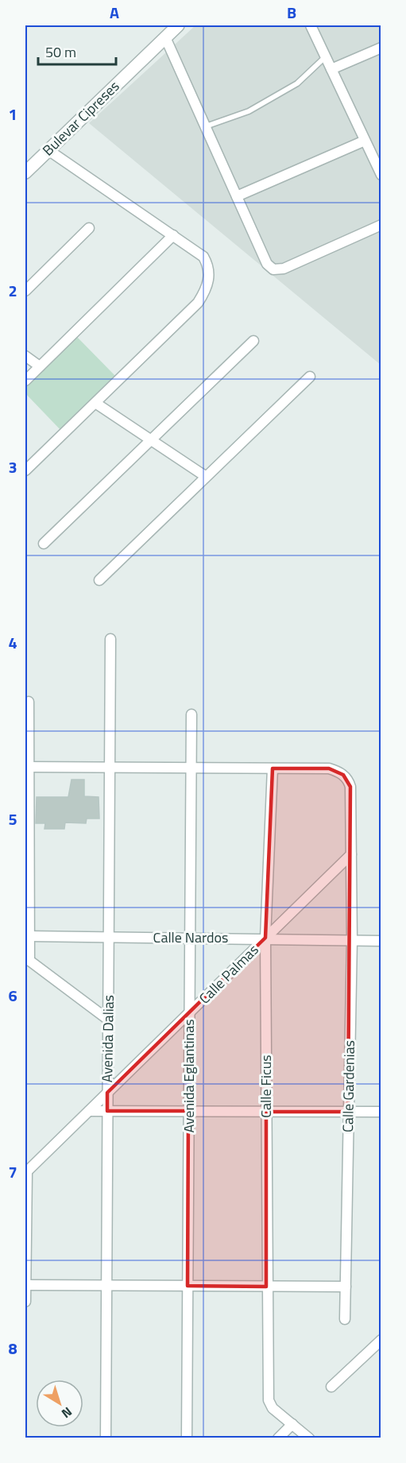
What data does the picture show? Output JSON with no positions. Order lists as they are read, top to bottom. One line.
{"streets":{"street":["Bulevar Cipreses","Calle Nardos","Calle Palmas","Avenida Dalias","Avenida Eglantinas","Calle Ficus","Calle Gardenias"]},"crossings":[["Calle Nardos","Calle Palmas"],["Calle Nardos","Avenida Dalias"],["Calle Nardos","Avenida Eglantinas"],["Calle Nardos","Calle Ficus"],["Calle Nardos","Calle Gardenias"],["Calle Palmas","Avenida Dalias"],["Calle Palmas","Avenida Eglantinas"],["Calle Palmas","Calle Ficus"],["Calle Palmas","Calle Gardenias"],["Calle Ficus","Calle Gardenias"]],"scale_bar":"50 m","north":"bottom right","grid":{"columns":["A","B"],"rows":["1","2","3","4","5","6","7","8"]}}
